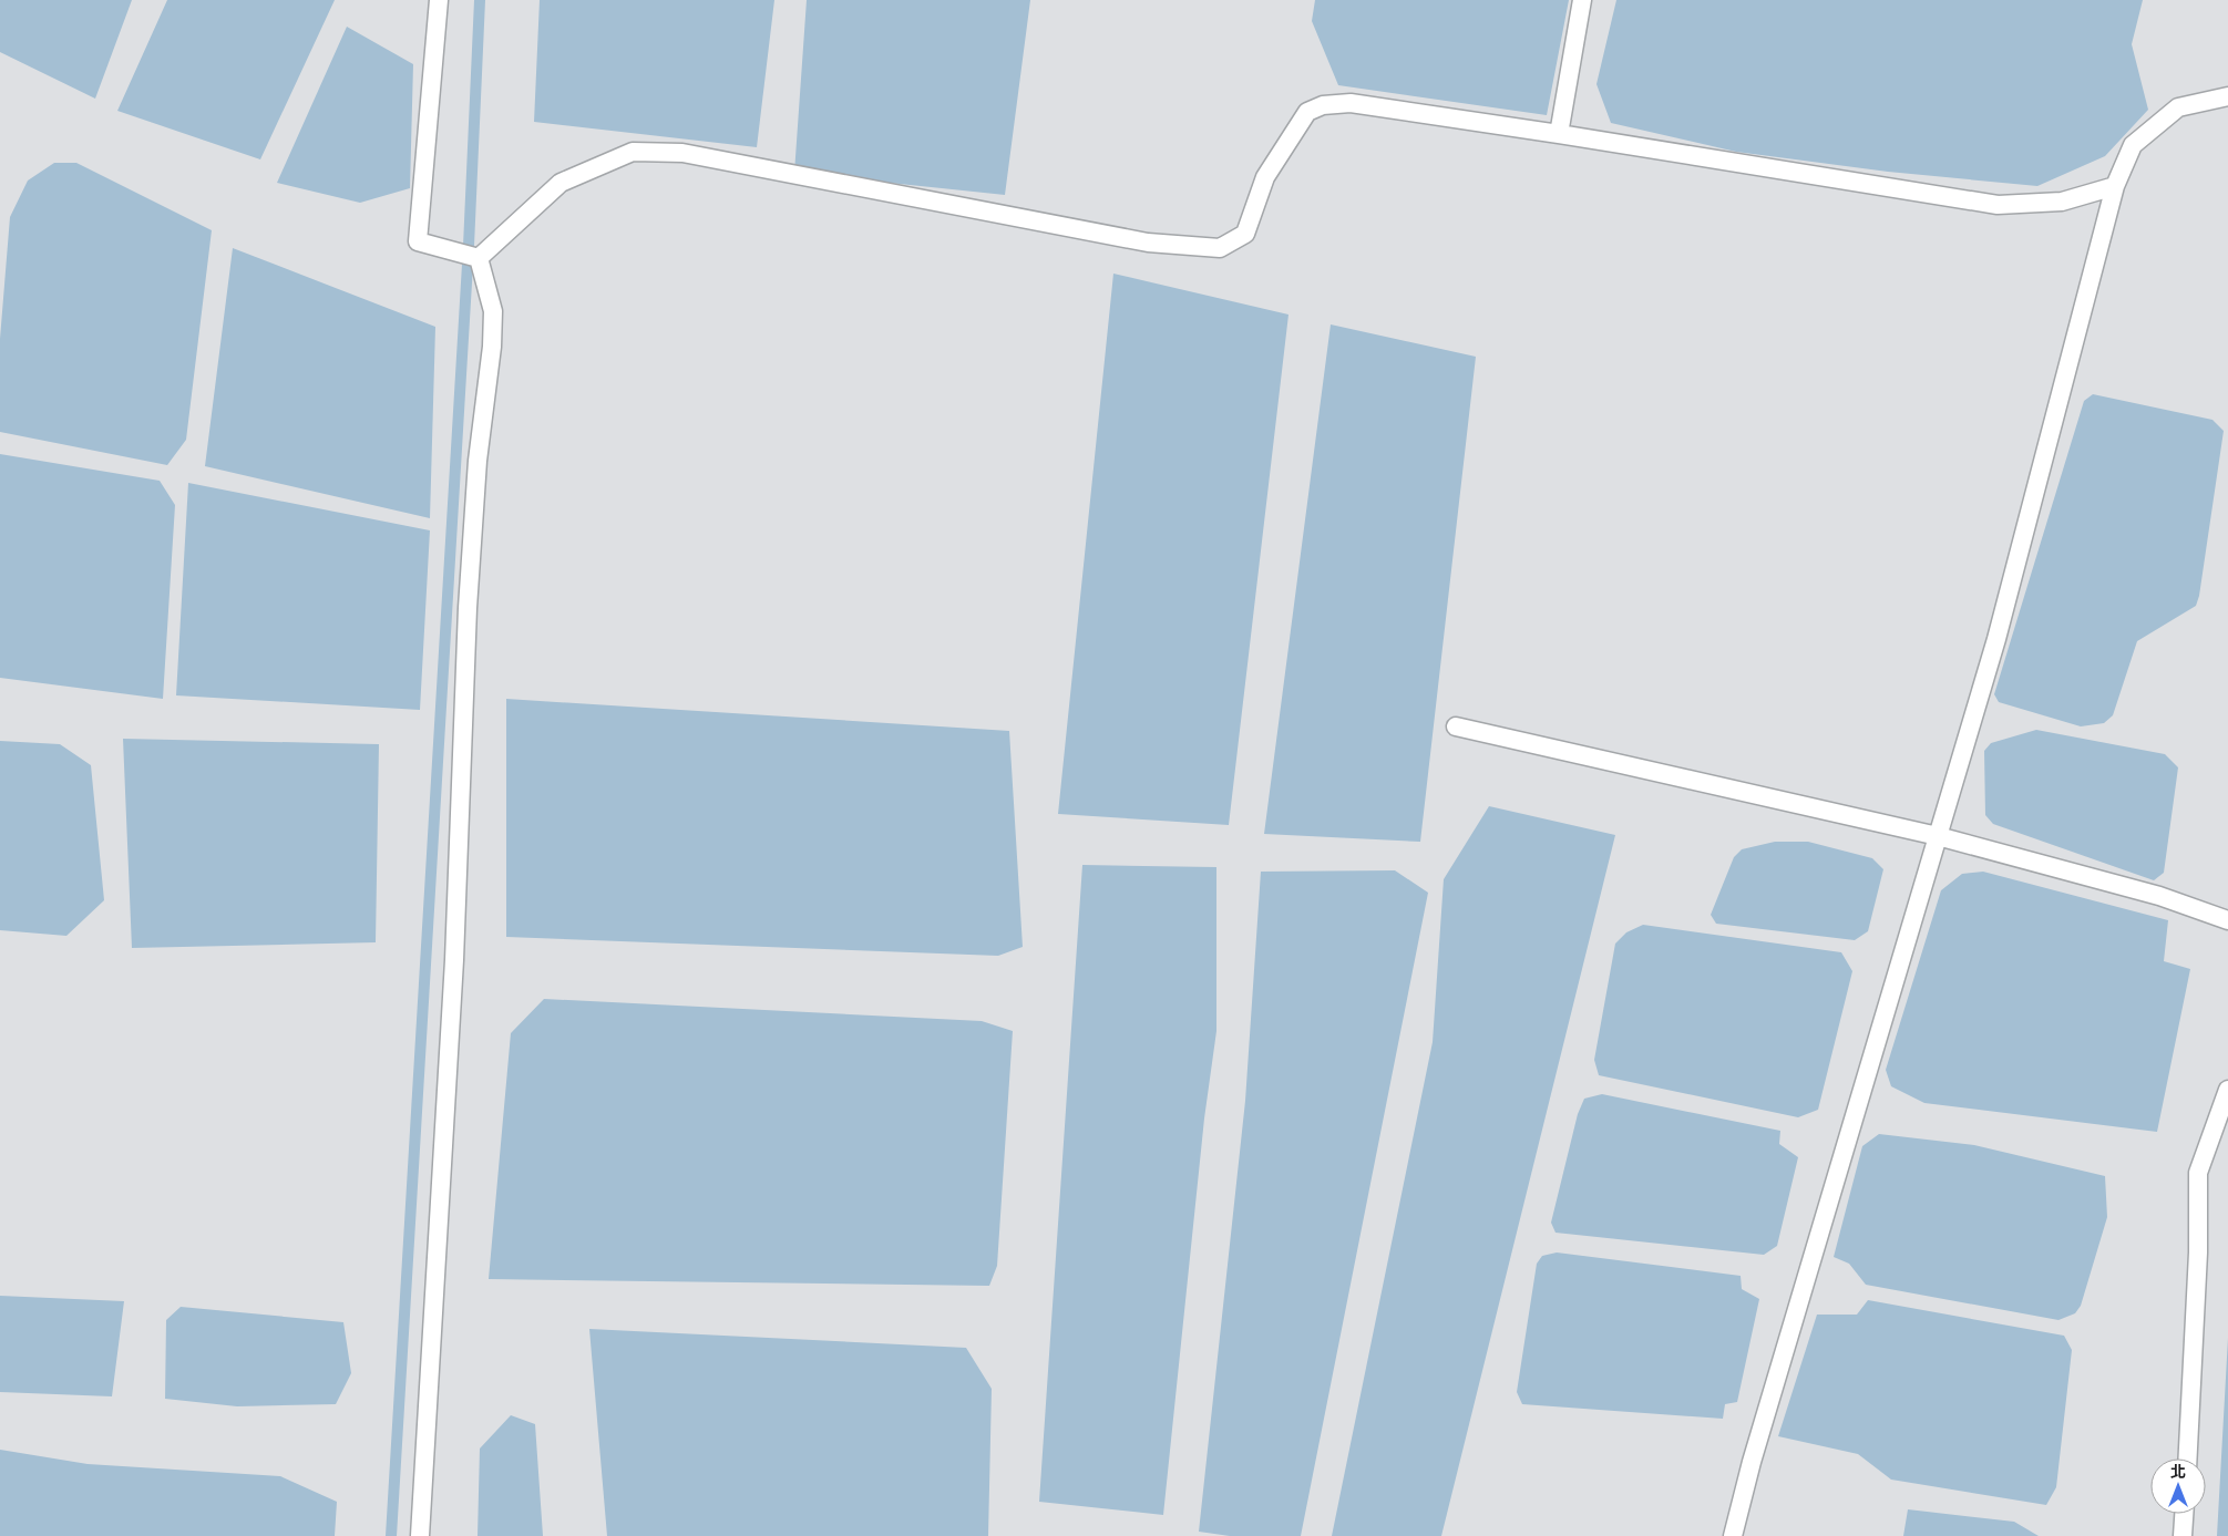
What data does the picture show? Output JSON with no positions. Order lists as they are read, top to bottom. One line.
{"north":"top"}
